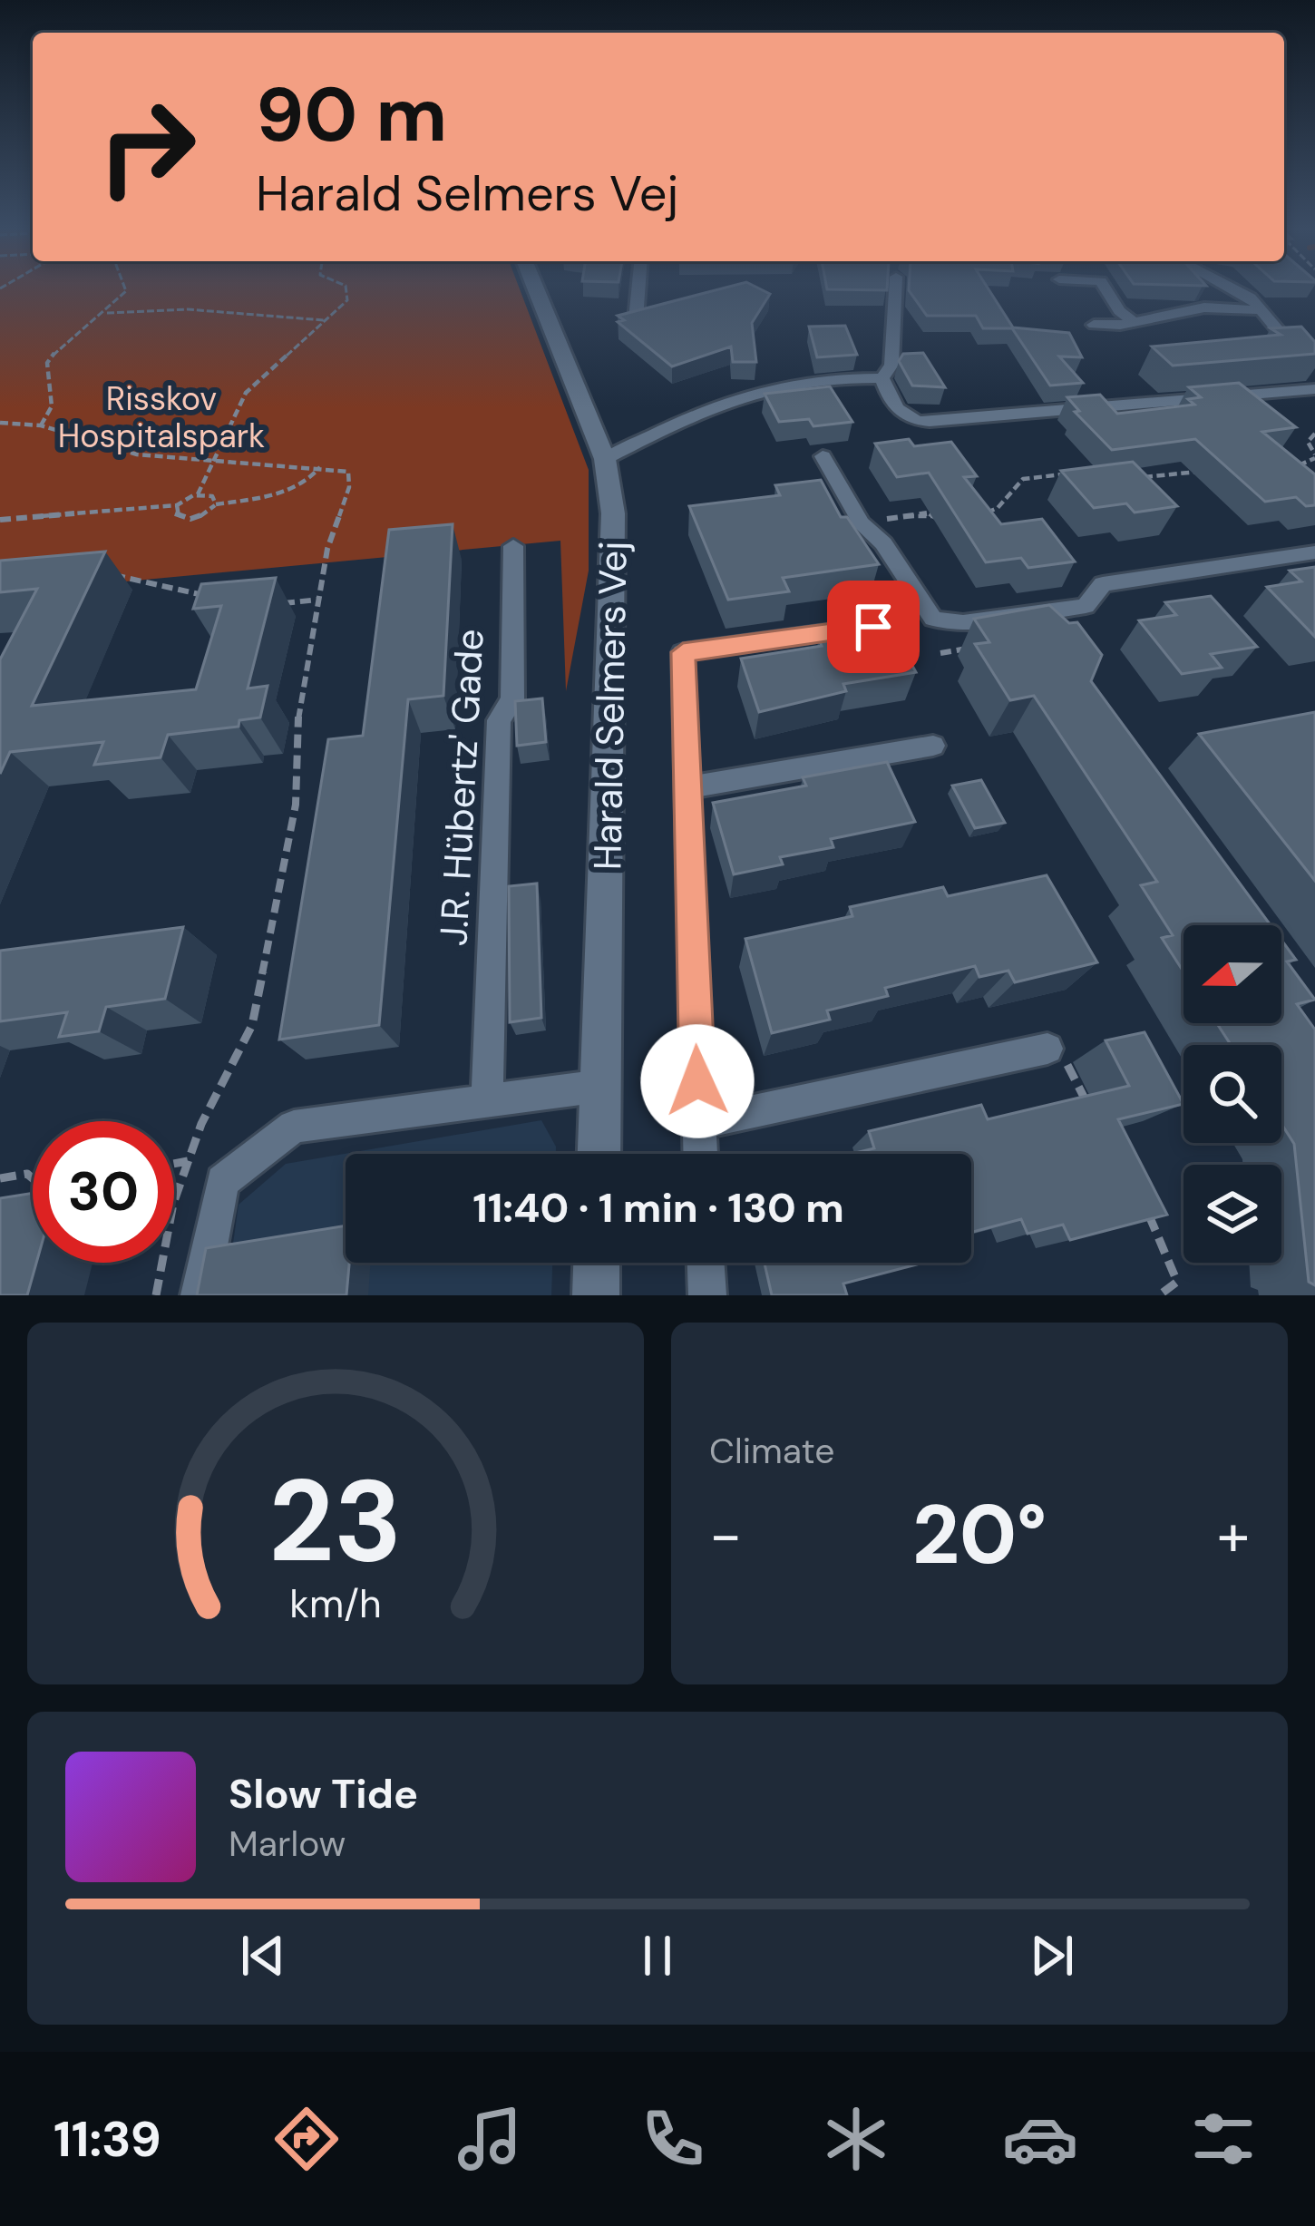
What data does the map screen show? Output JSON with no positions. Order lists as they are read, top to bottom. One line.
{"streets":{"street":["Harald Selmers Vej","J.R. Hübertz' Gade"]},"parks":["Risskov Hospitalspark"],"north":"left","page":{"turn":["90 m","Harald Selmers Vej"],"limit":"30","trip":"11:40 · 1 min · 130 m","tile":"Climate","heat":["−","20°","+"],"song":["Slow Tide","Marlow"],"tabs":"11:39","gauge":["23","km/h"]}}
